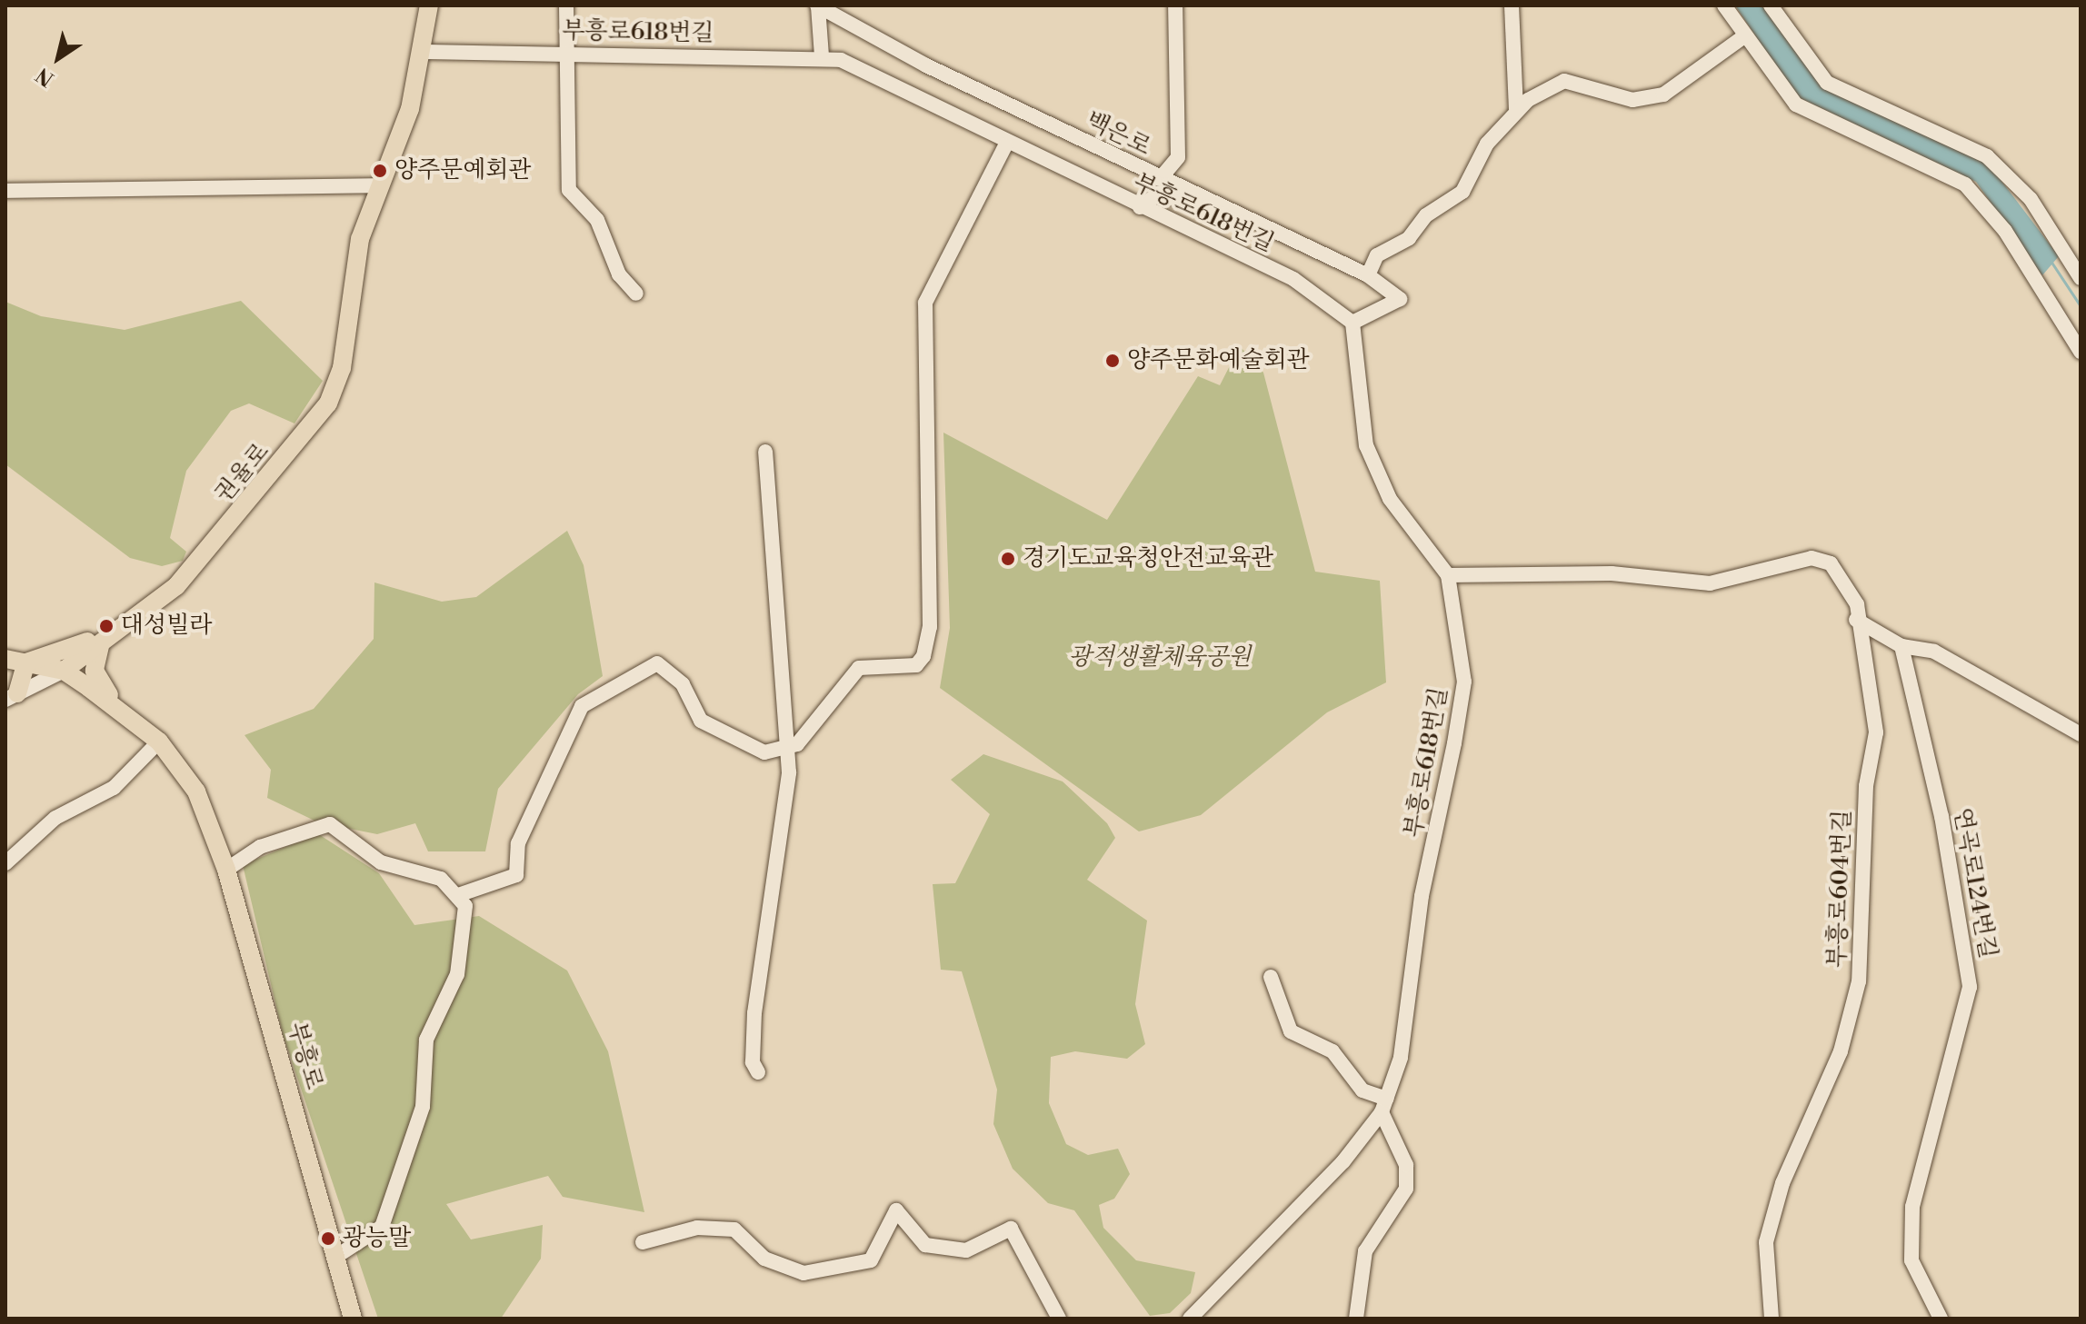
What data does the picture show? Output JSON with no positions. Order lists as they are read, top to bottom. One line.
{"streets":{"main road":["권율로","부흥로"],"street":["부흥로618번길","백은로","연곡로124번길","부흥로604번길"]},"crossings":[["부흥로618번길","백은로"],["부흥로618번길","권율로"],["부흥로618번길","부흥로604번길"],["권율로","부흥로"]],"parks":["광적생활체육공원"],"places":["양주문예회관","양주문화예술회관","경기도교육청안전교육관","대성빌라","광능말"],"north":"bottom left"}
